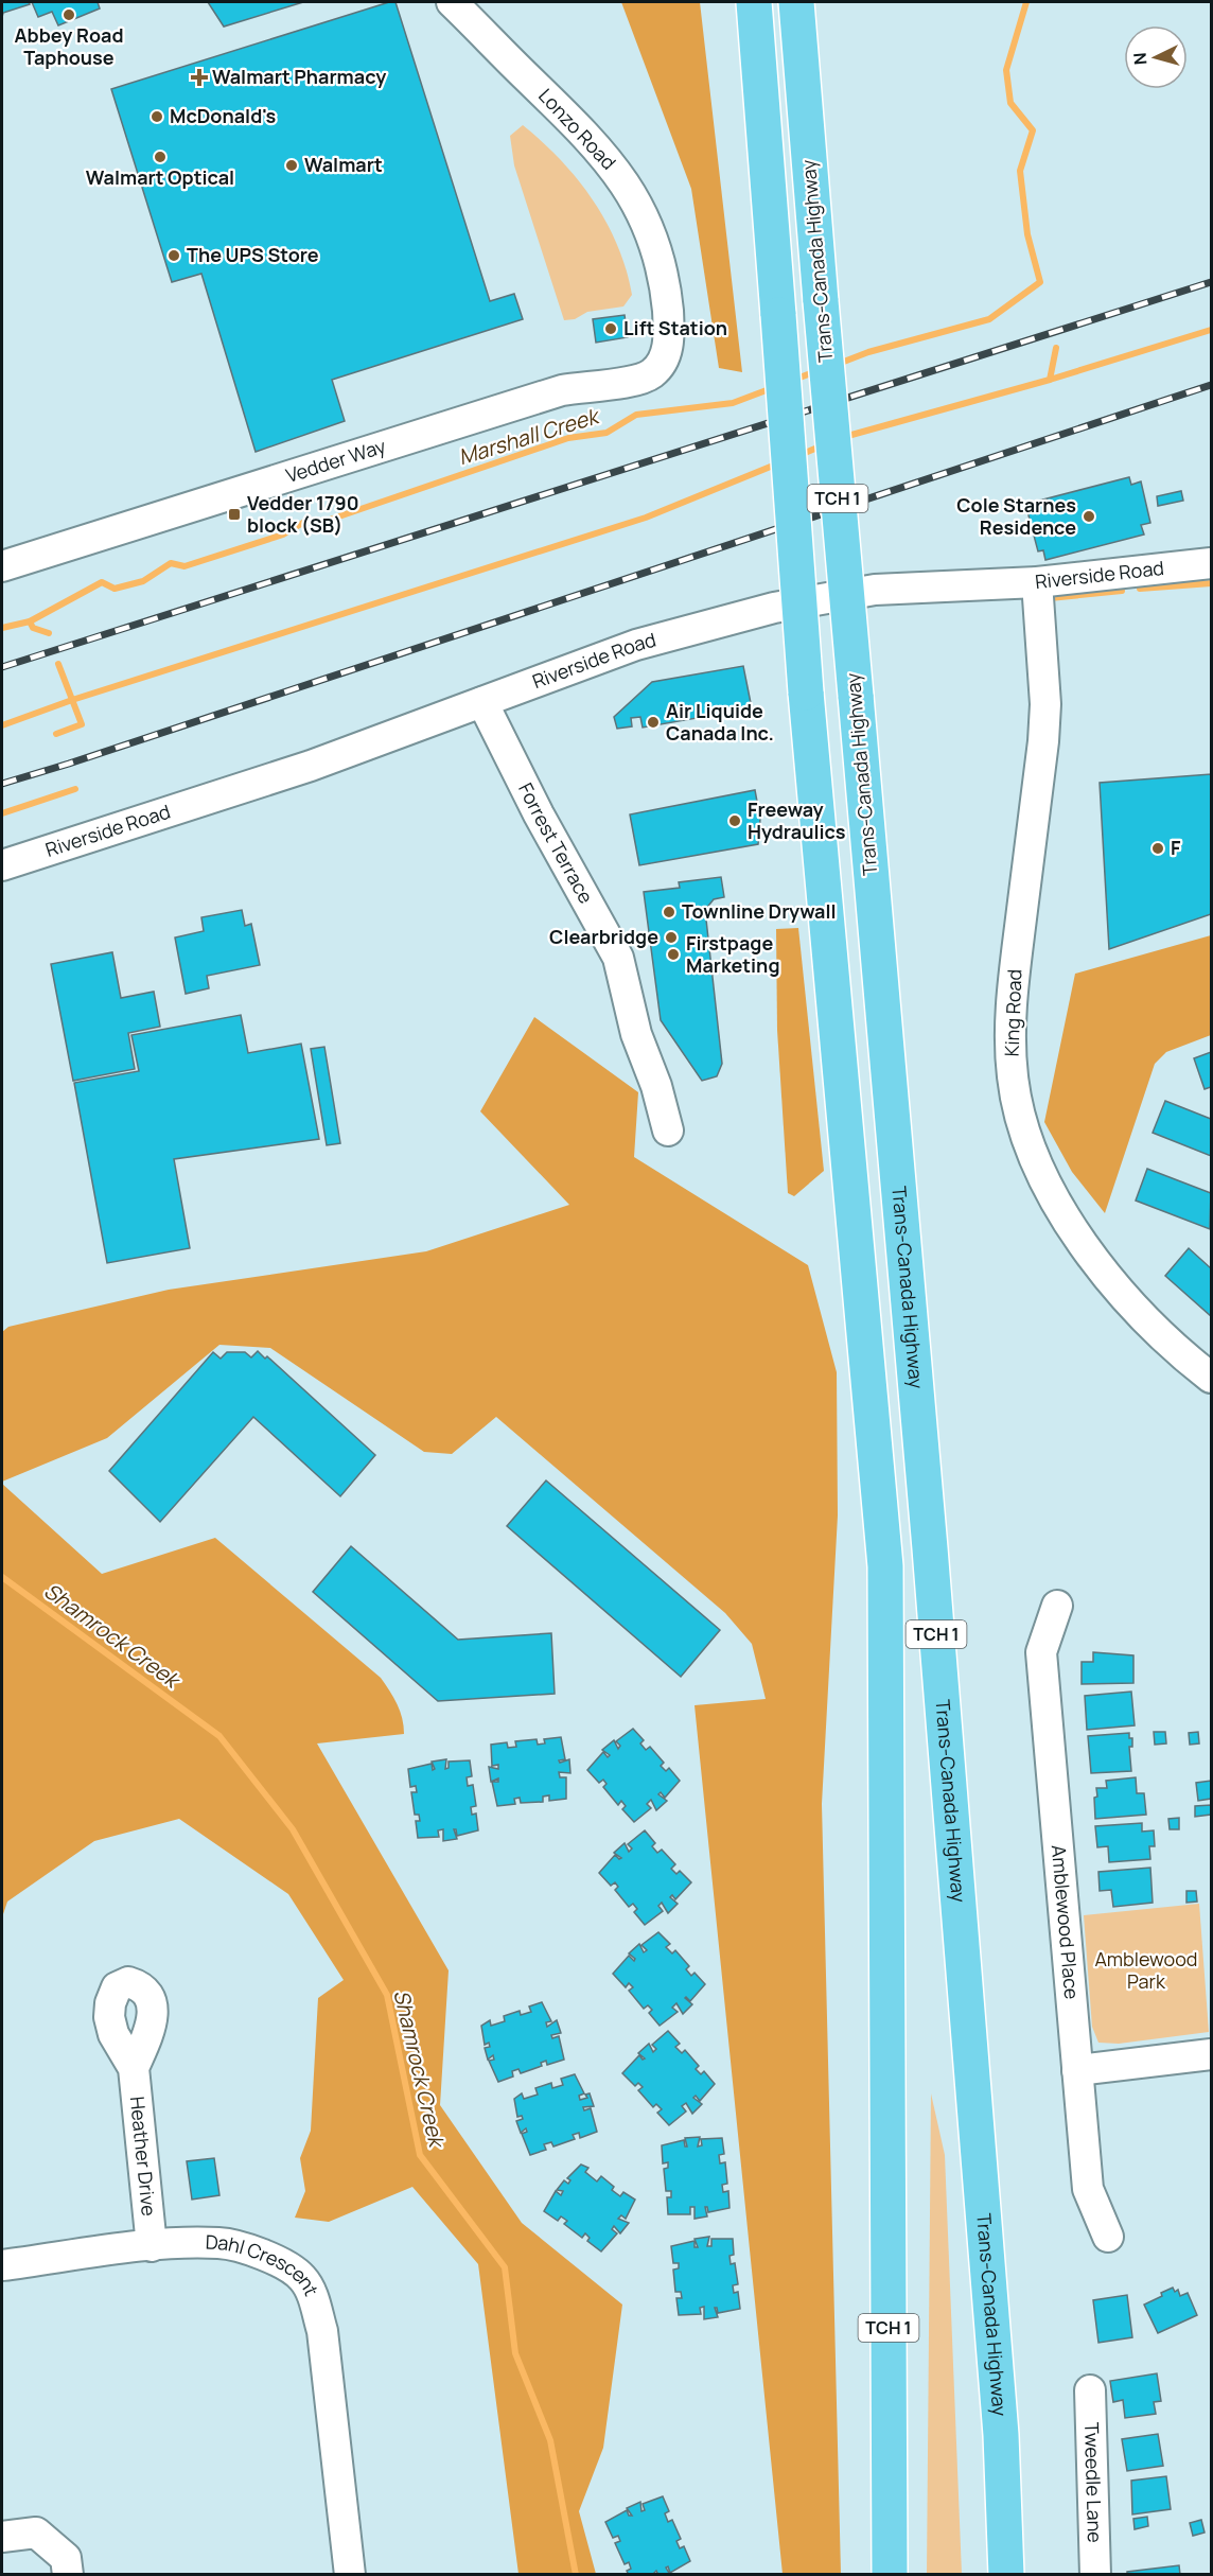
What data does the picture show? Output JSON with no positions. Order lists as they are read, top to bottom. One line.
{"streets":{"highway":["Trans-Canada Highway","TCH 1"],"street":["Lonzo Road","Vedder Way","Riverside Road","Forrest Terrace","King Road","Amblewood Place","Heather Drive","Dahl Crescent","Tweedle Lane"]},"crossings":[["Lonzo Road","Vedder Way"],["Riverside Road","Forrest Terrace"],["Riverside Road","King Road"],["Heather Drive","Dahl Crescent"]],"water":["Marshall Creek","Shamrock Creek"],"parks":["Amblewood Park"],"places":{"other":["Abbey Road Taphouse","McDonald's","Walmart Optical","Walmart","The UPS Store","Lift Station","Cole Starnes Residence","Air Liquide Canada Inc.","Freeway Hydraulics","F","Townline Drywall","Clearbridge","Firstpage Marketing"],"health":["Walmart Pharmacy"],"transit":["Vedder 1790 block (SB)"]},"north":"left"}
